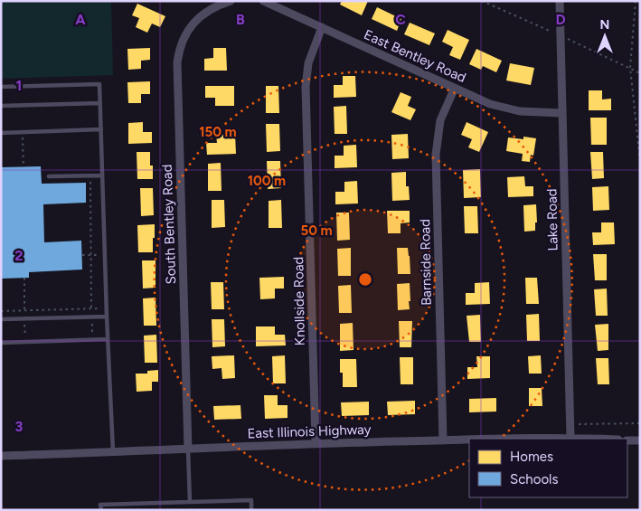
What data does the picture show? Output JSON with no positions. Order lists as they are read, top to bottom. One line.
{"streets":{"street":["East Bentley Road","Lake Road","South Bentley Road","Barnside Road","Knollside Road","East Illinois Highway"]},"crossings":[["East Bentley Road","Lake Road"],["East Bentley Road","Barnside Road"],["East Bentley Road","Knollside Road"],["Lake Road","East Illinois Highway"],["South Bentley Road","East Illinois Highway"],["Barnside Road","East Illinois Highway"],["Knollside Road","East Illinois Highway"]],"legend":["Homes","Schools"],"north":"top","grid":{"columns":["A","B","C","D"],"rows":["1","2","3"]},"rings":["150 m","100 m","50 m"]}
